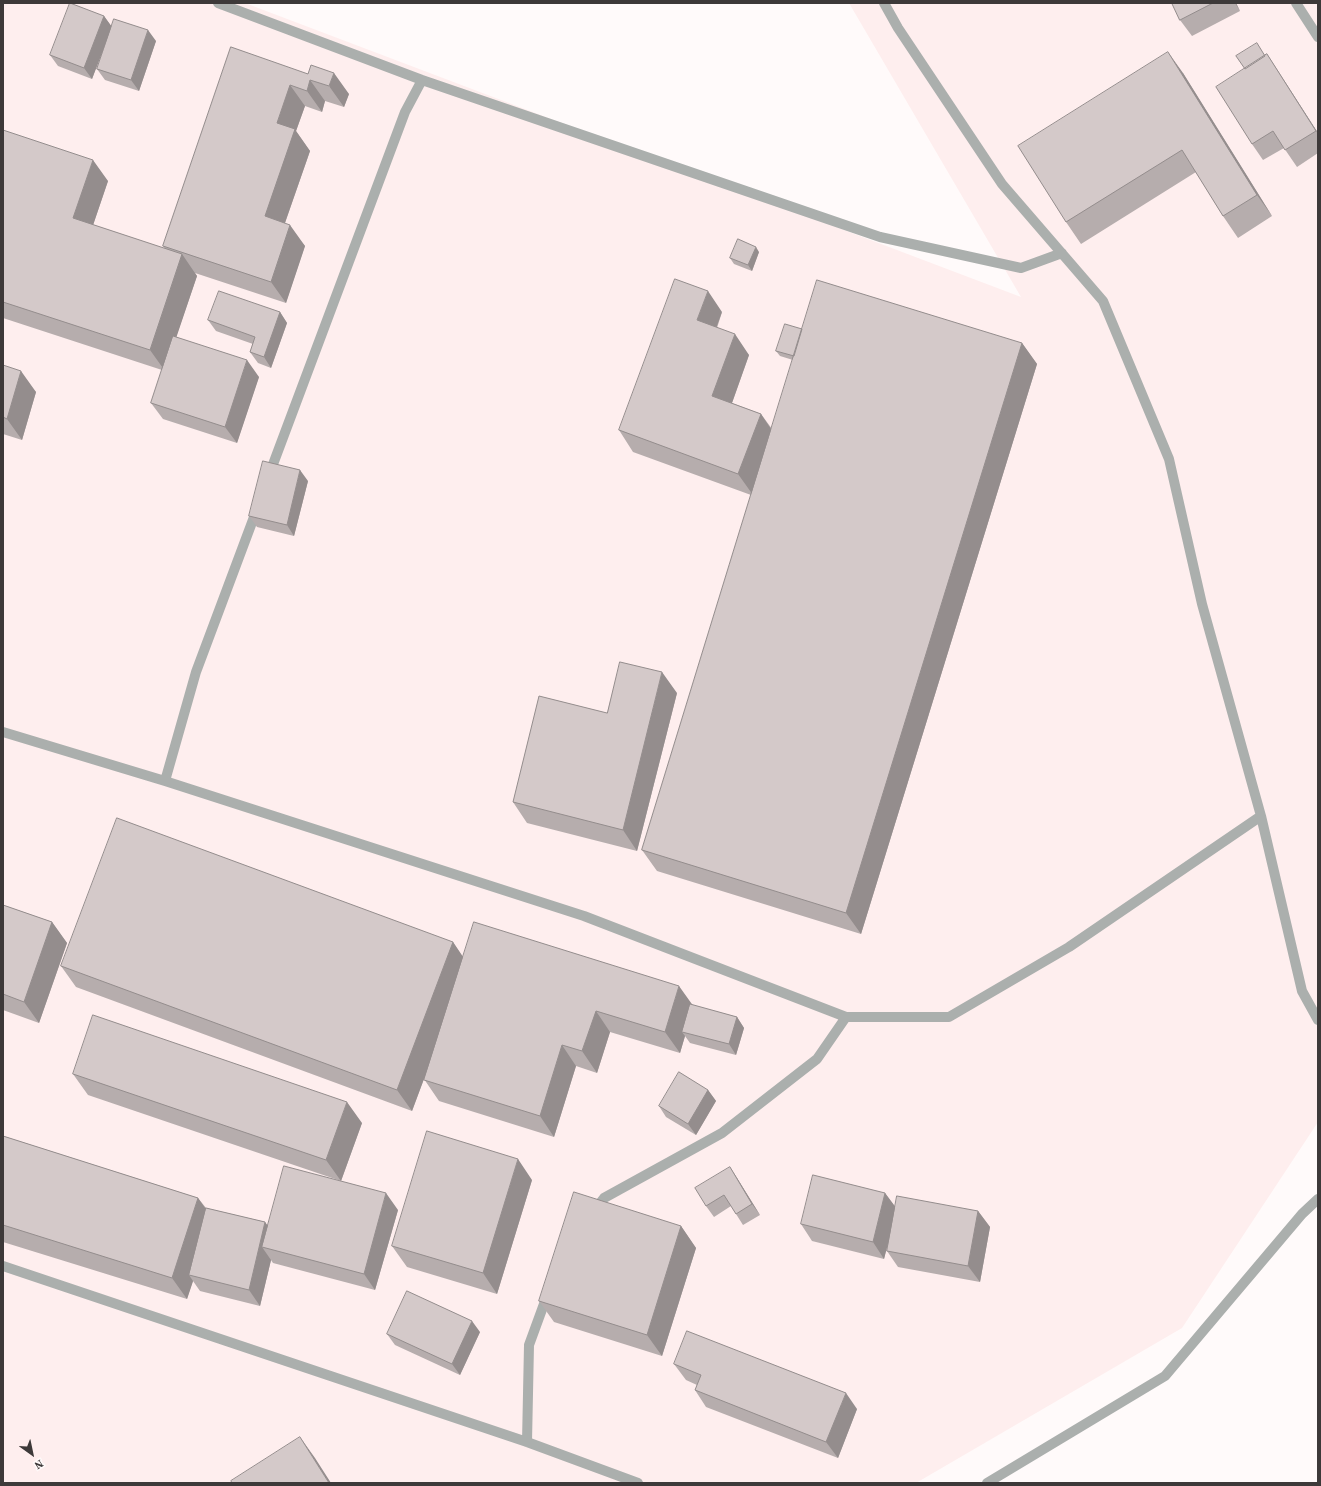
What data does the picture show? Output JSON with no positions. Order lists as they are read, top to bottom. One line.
{"north":"bottom right"}
